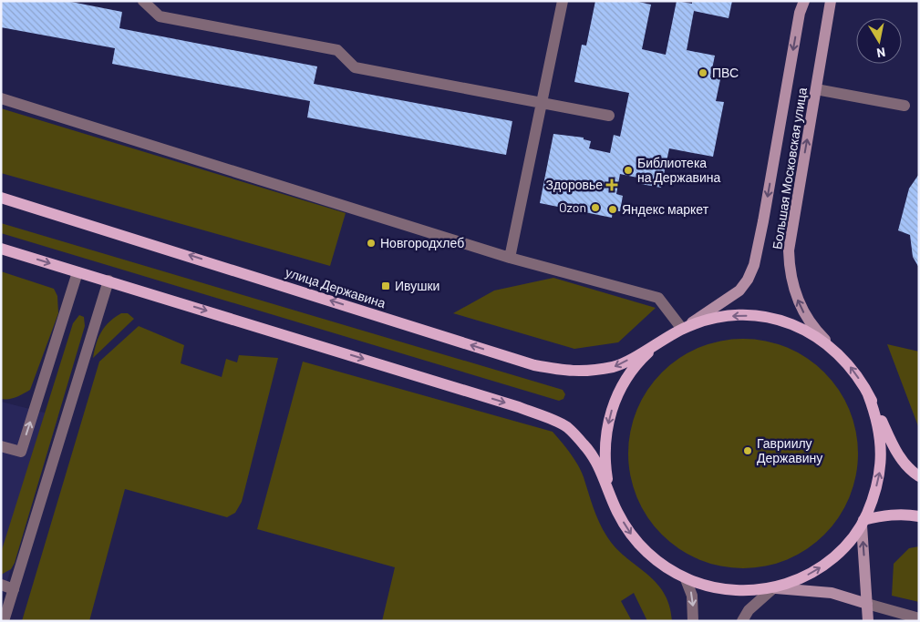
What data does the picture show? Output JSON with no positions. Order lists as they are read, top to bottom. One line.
{"streets":{"main road":["Большая Московская улица","улица Державина"]},"crossings":[["Большая Московская улица","улица Державина"]],"places":{"other":["ПВС","Библиотека на Державина","Ozon","Яндекс маркет","Новгородхлеб","Гавриилу Державину"],"health":["Здоровье"],"transit":["Ивушки"]},"north":"bottom"}
